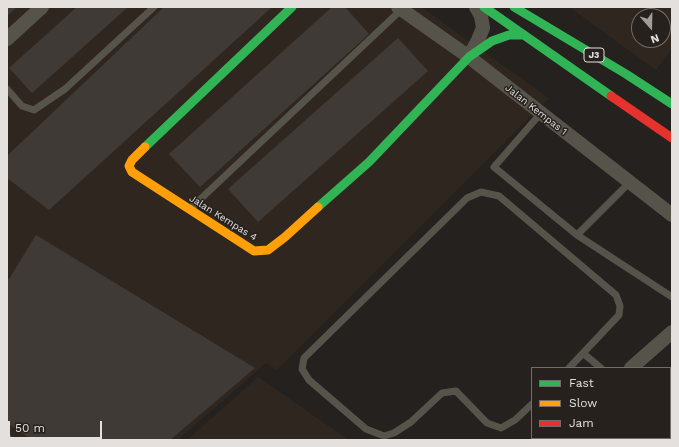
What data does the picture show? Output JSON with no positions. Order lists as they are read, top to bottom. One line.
{"streets":{"street":["J3","Jalan Kempas 1","Jalan Kempas 4"]},"crossings":[["J3","Jalan Kempas 4"],["Jalan Kempas 1","Jalan Kempas 4"]],"legend":["Fast","Slow","Jam"],"scale_bar":"50 m","north":"bottom"}
